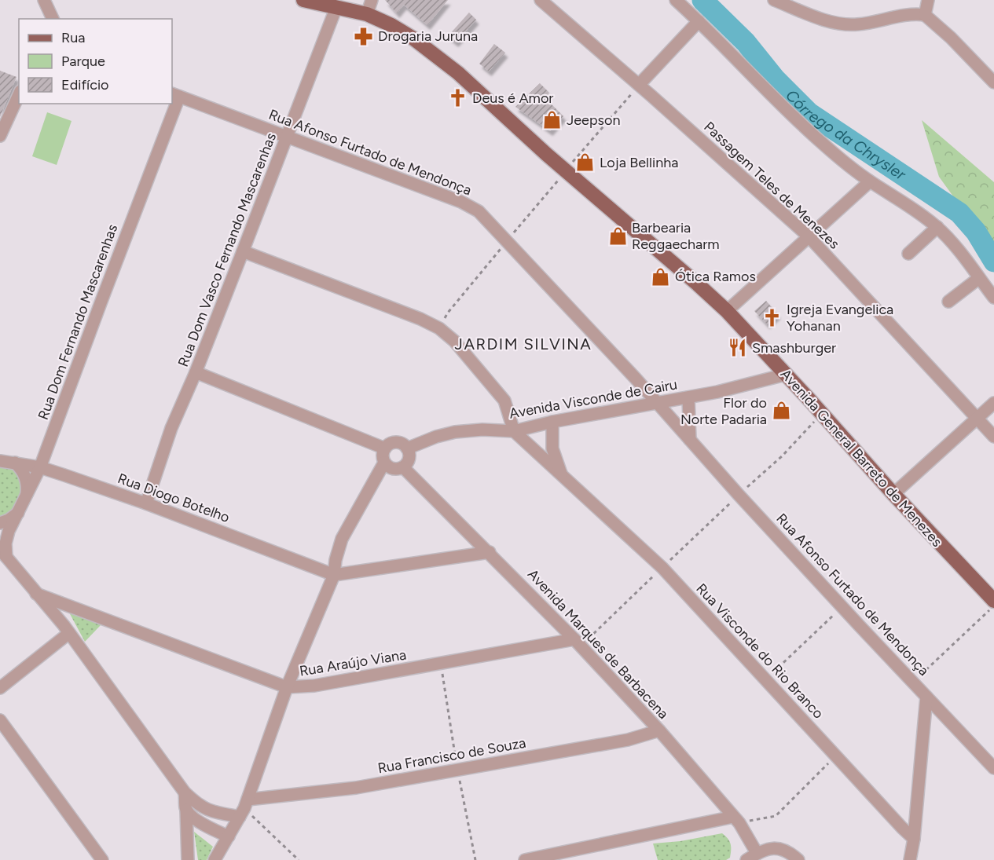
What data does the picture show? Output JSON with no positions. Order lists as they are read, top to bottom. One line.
{"streets":{"main road":["Avenida General Barreto de Menezes"],"street":["Rua Afonso Furtado de Mendonça","Passagem Teles de Menezes","Rua Dom Vasco Fernando Mascarenhas","Rua Dom Fernando Mascarenhas","Avenida Visconde de Cairu","Rua Diogo Botelho","Avenida Marques de Barbacena","Rua Visconde do Rio Branco","Rua Araújo Viana","Rua Francisco de Souza"]},"crossings":[["Rua Afonso Furtado de Mendonça","Rua Dom Vasco Fernando Mascarenhas"],["Rua Afonso Furtado de Mendonça","Rua Dom Fernando Mascarenhas"],["Rua Afonso Furtado de Mendonça","Avenida Visconde de Cairu"],["Rua Dom Vasco Fernando Mascarenhas","Avenida General Barreto de Menezes"],["Rua Dom Vasco Fernando Mascarenhas","Rua Diogo Botelho"],["Rua Dom Fernando Mascarenhas","Rua Diogo Botelho"],["Avenida Visconde de Cairu","Avenida General Barreto de Menezes"],["Avenida Visconde de Cairu","Avenida Marques de Barbacena"],["Avenida Visconde de Cairu","Rua Visconde do Rio Branco"],["Avenida Marques de Barbacena","Rua Araújo Viana"],["Avenida Marques de Barbacena","Rua Francisco de Souza"]],"districts":["JARDIM SILVINA"],"water":["Córrego da Chrysler"],"places":{"pharmacy":["Drogaria Juruna"],"church":["Deus é Amor","Igreja Evangelica Yohanan"],"shop":["Jeepson","Loja Bellinha","Barbearia Reggaecharm","Ótica Ramos","Flor do Norte Padaria"],"restaurant":["Smashburger"]},"legend":["Rua","Parque","Edifício"]}
